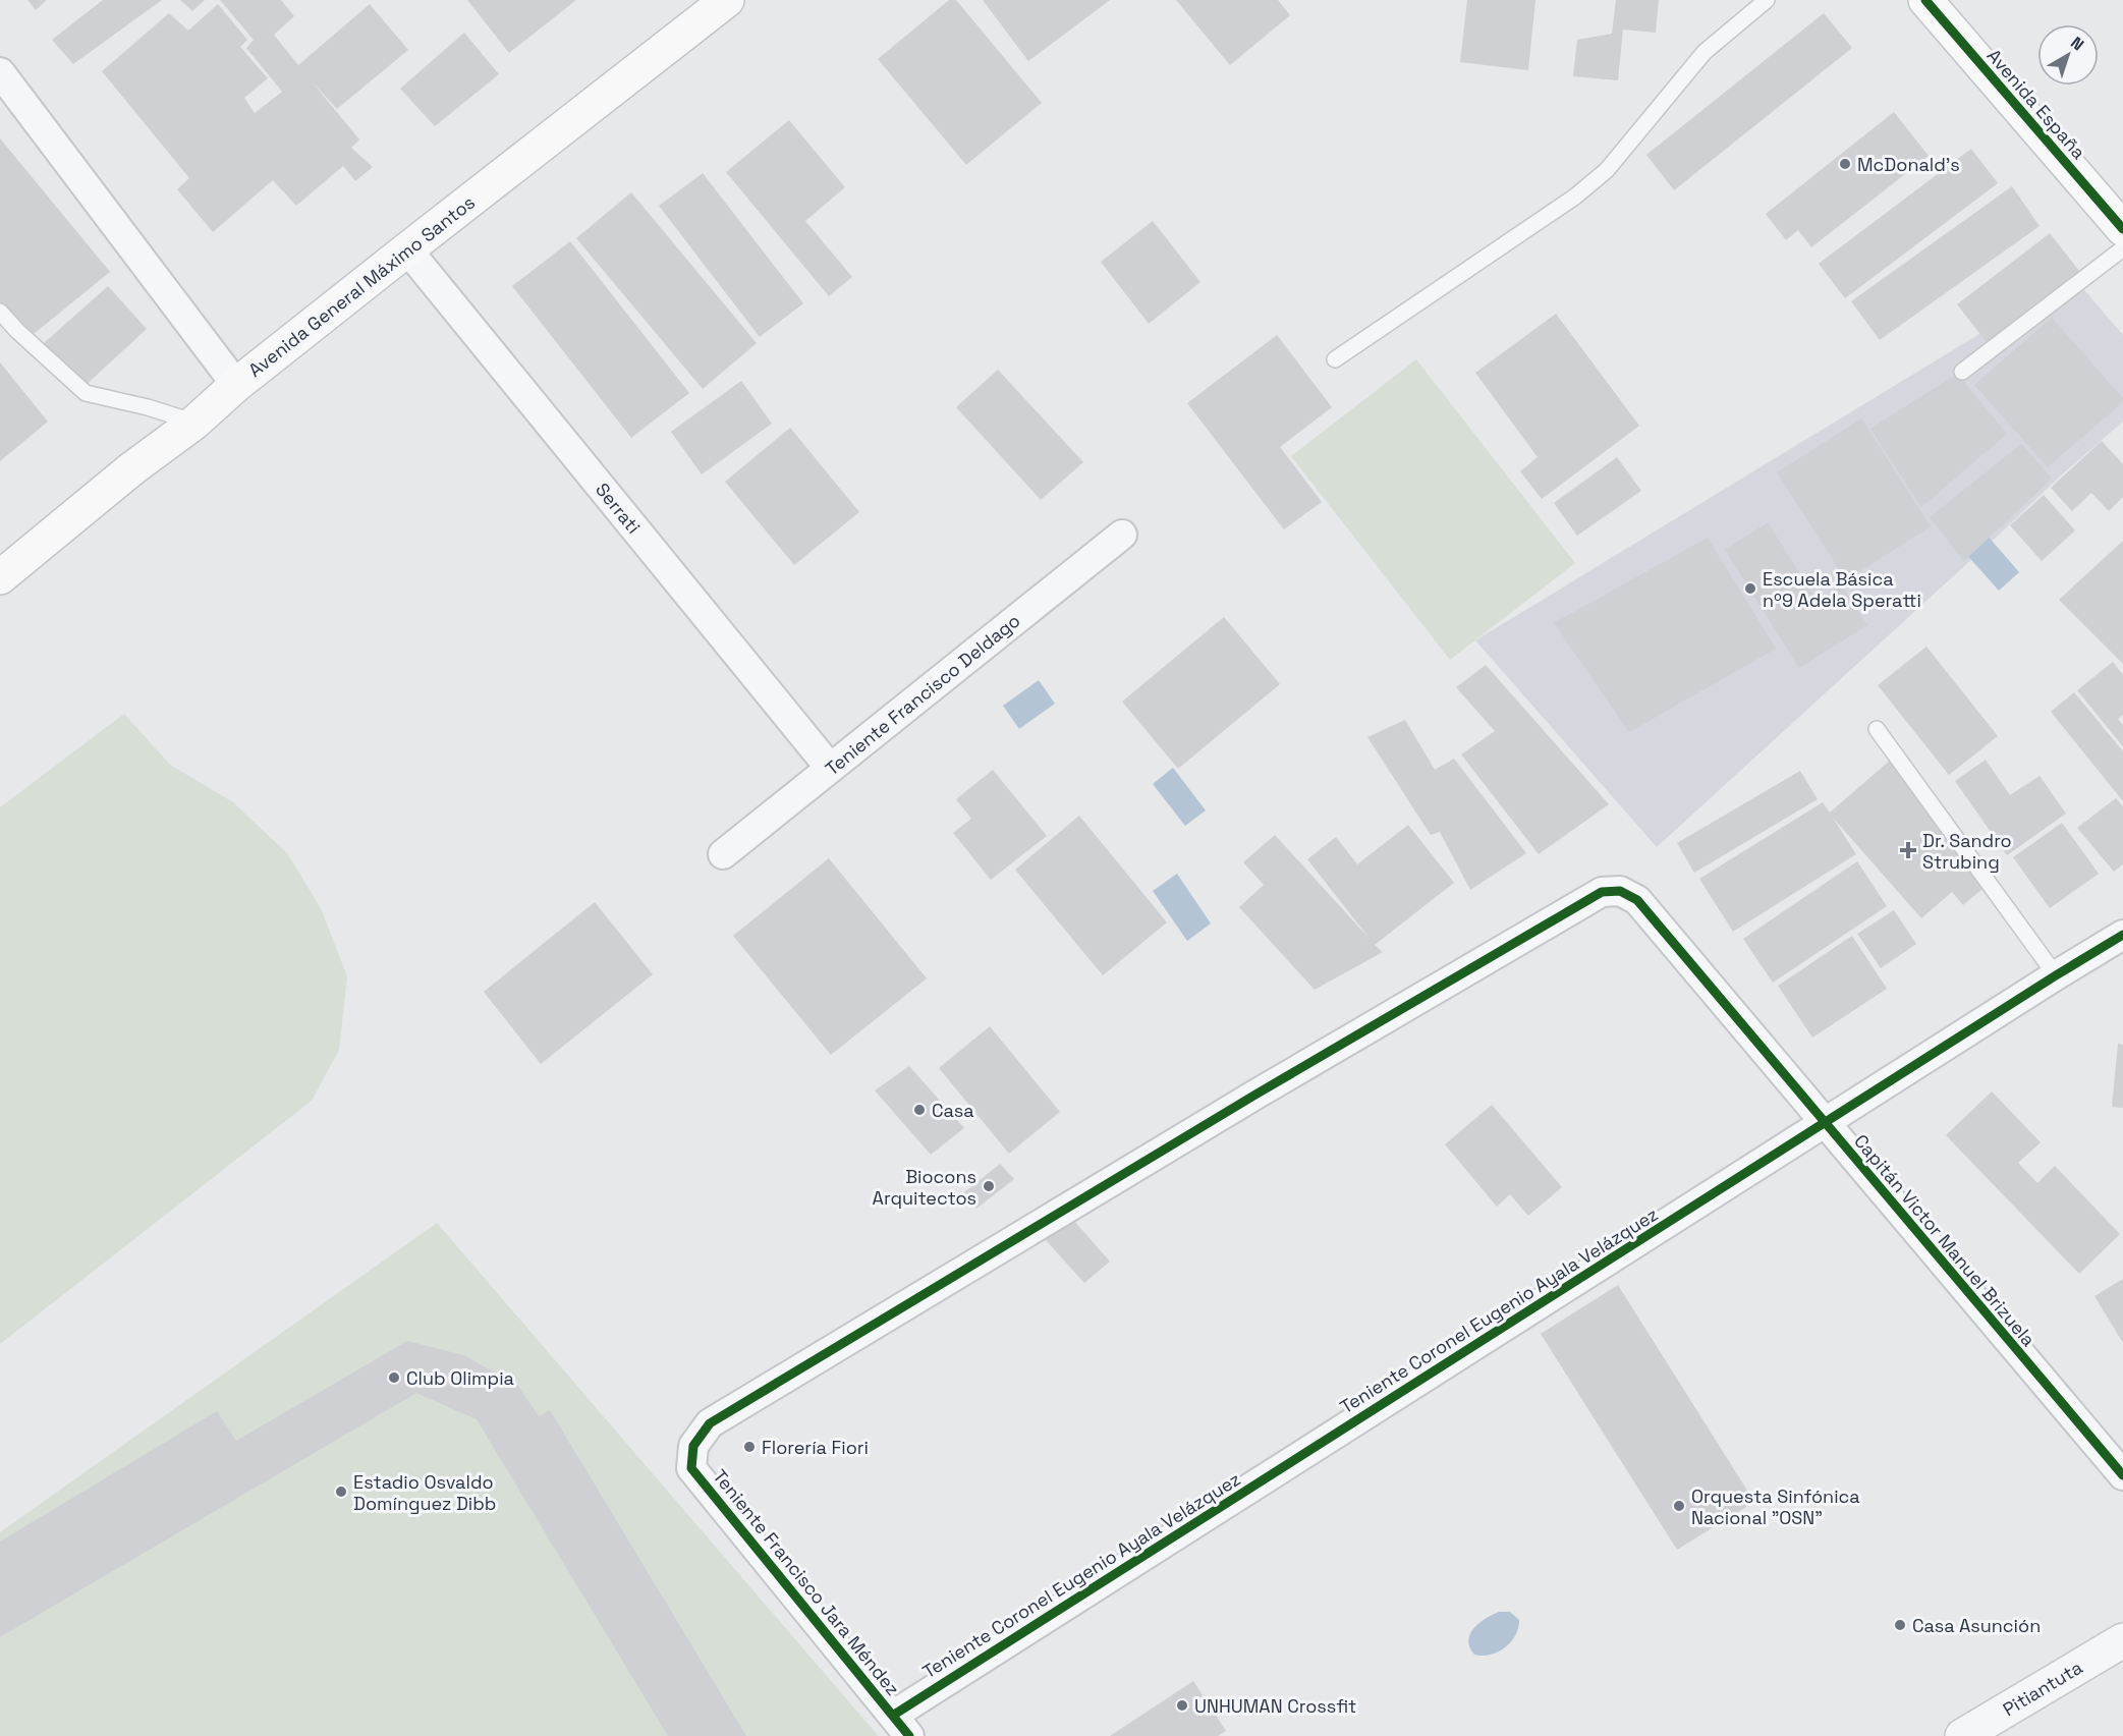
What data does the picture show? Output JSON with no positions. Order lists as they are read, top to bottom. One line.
{"streets":{"main road":["Avenida España","Avenida General Máximo Santos"],"street":["Serrati","Teniente Francisco Deldago","Capitán Victor Manuel Brizuela","Teniente Coronel Eugenio Ayala Velázquez","Teniente Francisco Jara Méndez","Pitiantuta"]},"crossings":[["Avenida General Máximo Santos","Serrati"],["Serrati","Teniente Francisco Deldago"],["Capitán Victor Manuel Brizuela","Teniente Coronel Eugenio Ayala Velázquez"],["Capitán Victor Manuel Brizuela","Teniente Francisco Jara Méndez"],["Teniente Coronel Eugenio Ayala Velázquez","Teniente Francisco Jara Méndez"]],"places":{"other":["McDonald's","Escuela Básica nº9 Adela Speratti","Casa","Biocons Arquitectos","Club Olimpia","Florería Fiori","Estadio Osvaldo Domínguez Dibb","Orquesta Sinfónica Nacional \"OSN\"","Casa Asunción","UNHUMAN Crossfit"],"health":["Dr. Sandro Strubing"]},"north":"top right"}
